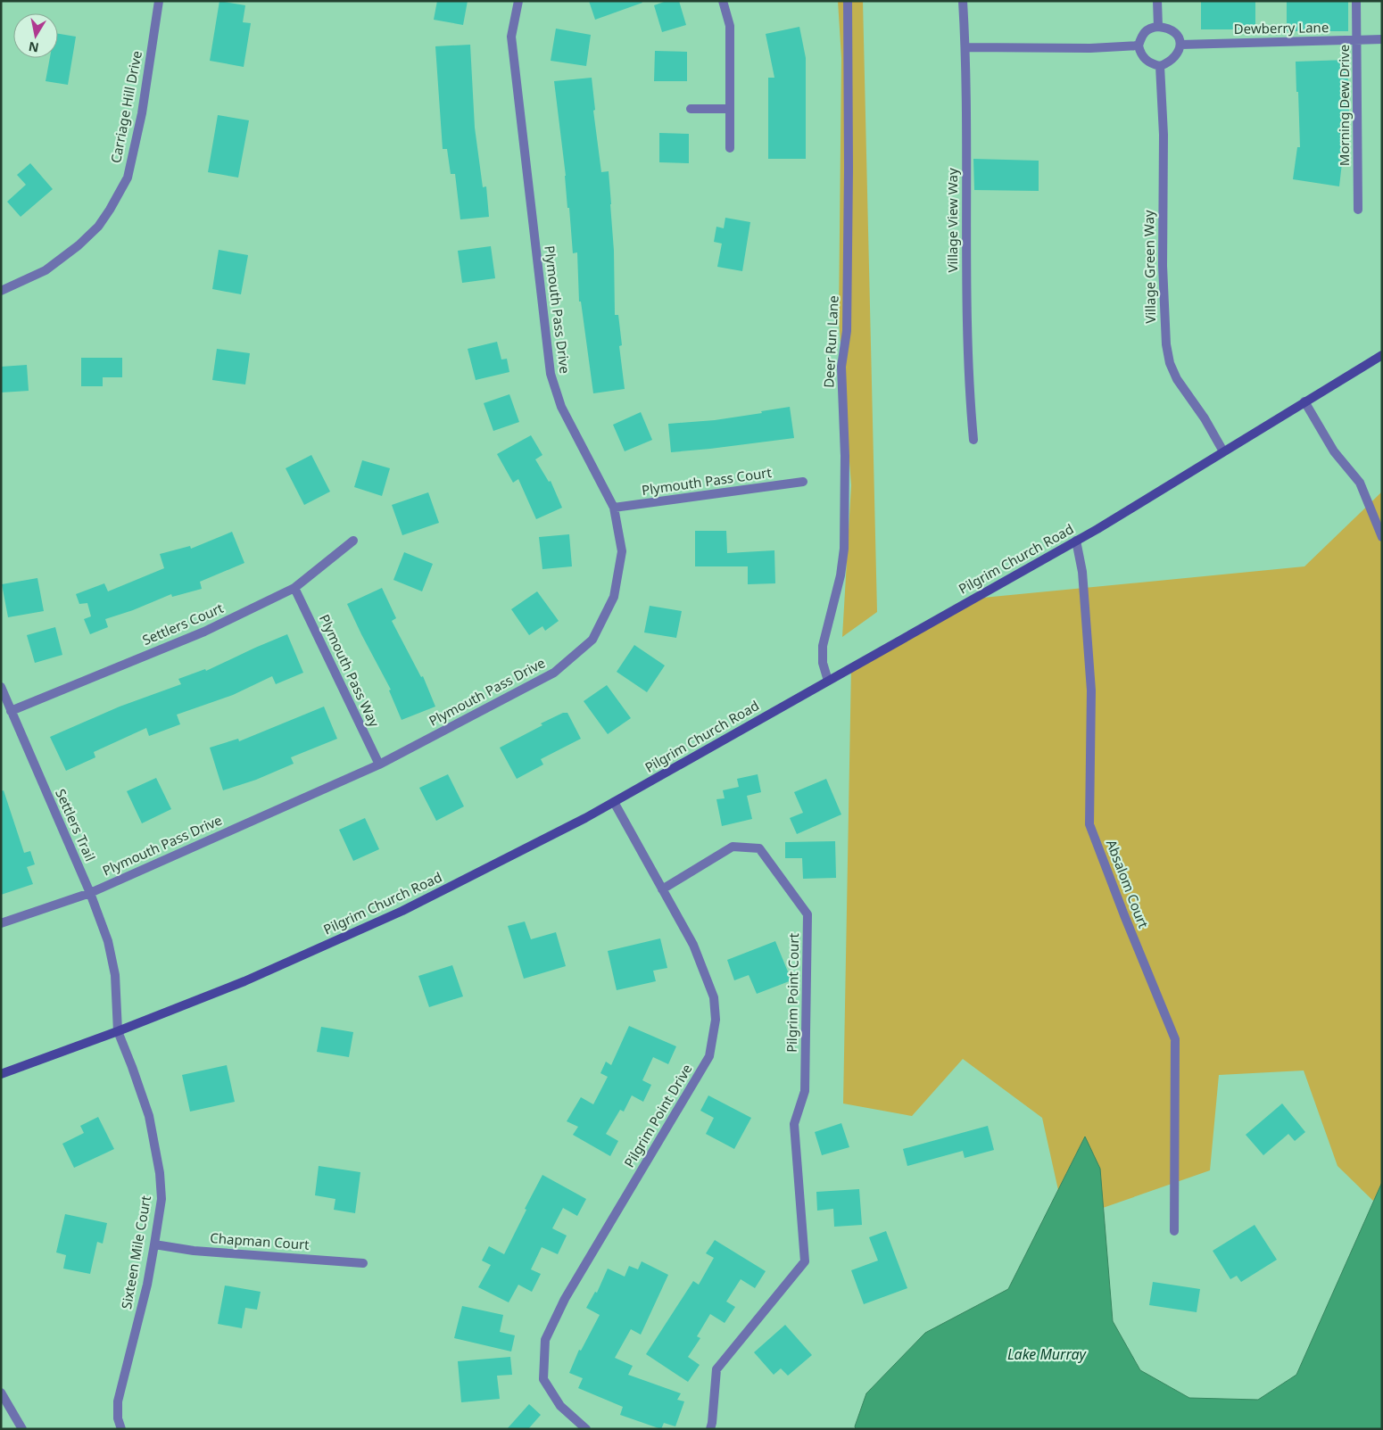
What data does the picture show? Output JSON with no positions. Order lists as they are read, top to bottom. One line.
{"streets":{"street":["Dewberry Lane","Morning Dew Drive","Carriage Hill Drive","Village View Way","Village Green Way","Plymouth Pass Drive","Deer Run Lane","Plymouth Pass Court","Pilgrim Church Road","Settlers Court","Plymouth Pass Way","Settlers Trail","Absalom Court","Pilgrim Point Court","Pilgrim Point Drive","Chapman Court","Sixteen Mile Court"]},"crossings":[["Dewberry Lane","Morning Dew Drive"],["Dewberry Lane","Village Green Way"],["Village Green Way","Pilgrim Church Road"],["Plymouth Pass Drive","Plymouth Pass Court"],["Plymouth Pass Drive","Plymouth Pass Way"],["Plymouth Pass Drive","Settlers Trail"],["Deer Run Lane","Pilgrim Church Road"],["Pilgrim Church Road","Settlers Trail"],["Pilgrim Church Road","Absalom Court"],["Pilgrim Church Road","Pilgrim Point Drive"],["Pilgrim Church Road","Sixteen Mile Court"],["Settlers Court","Plymouth Pass Way"],["Settlers Court","Settlers Trail"],["Settlers Trail","Sixteen Mile Court"],["Pilgrim Point Court","Pilgrim Point Drive"],["Chapman Court","Sixteen Mile Court"]],"water":["Lake Murray"],"north":"bottom"}
